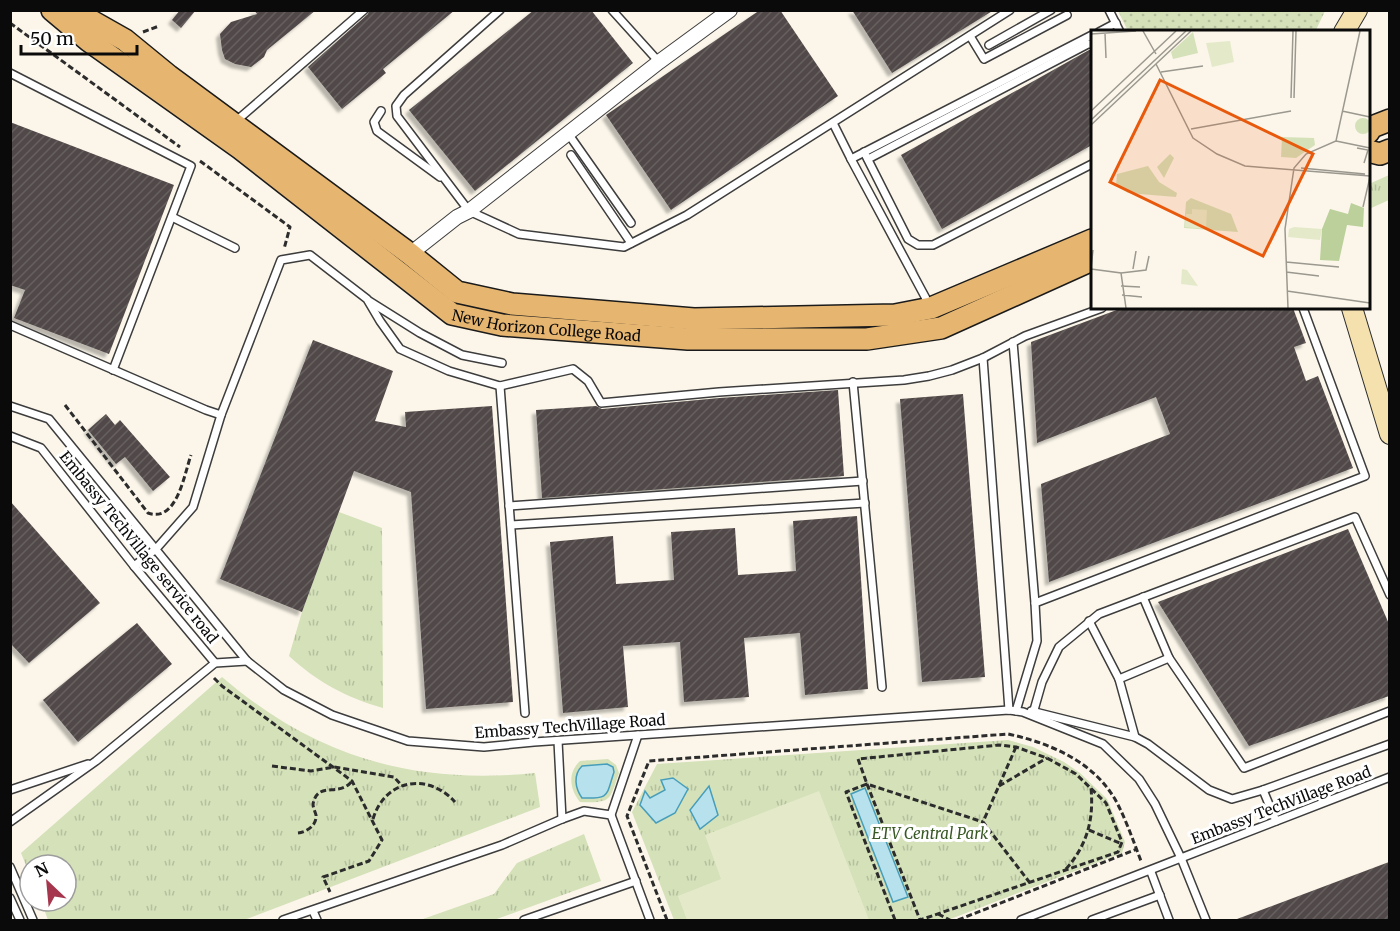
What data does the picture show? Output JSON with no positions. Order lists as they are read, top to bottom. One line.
{"streets":{"main road":["New Horizon College Road"],"lane":["Embassy TechVillage service road","Embassy TechVillage Road"]},"parks":["ETV Central Park"],"scale_bar":"50 m","north":"top left"}
